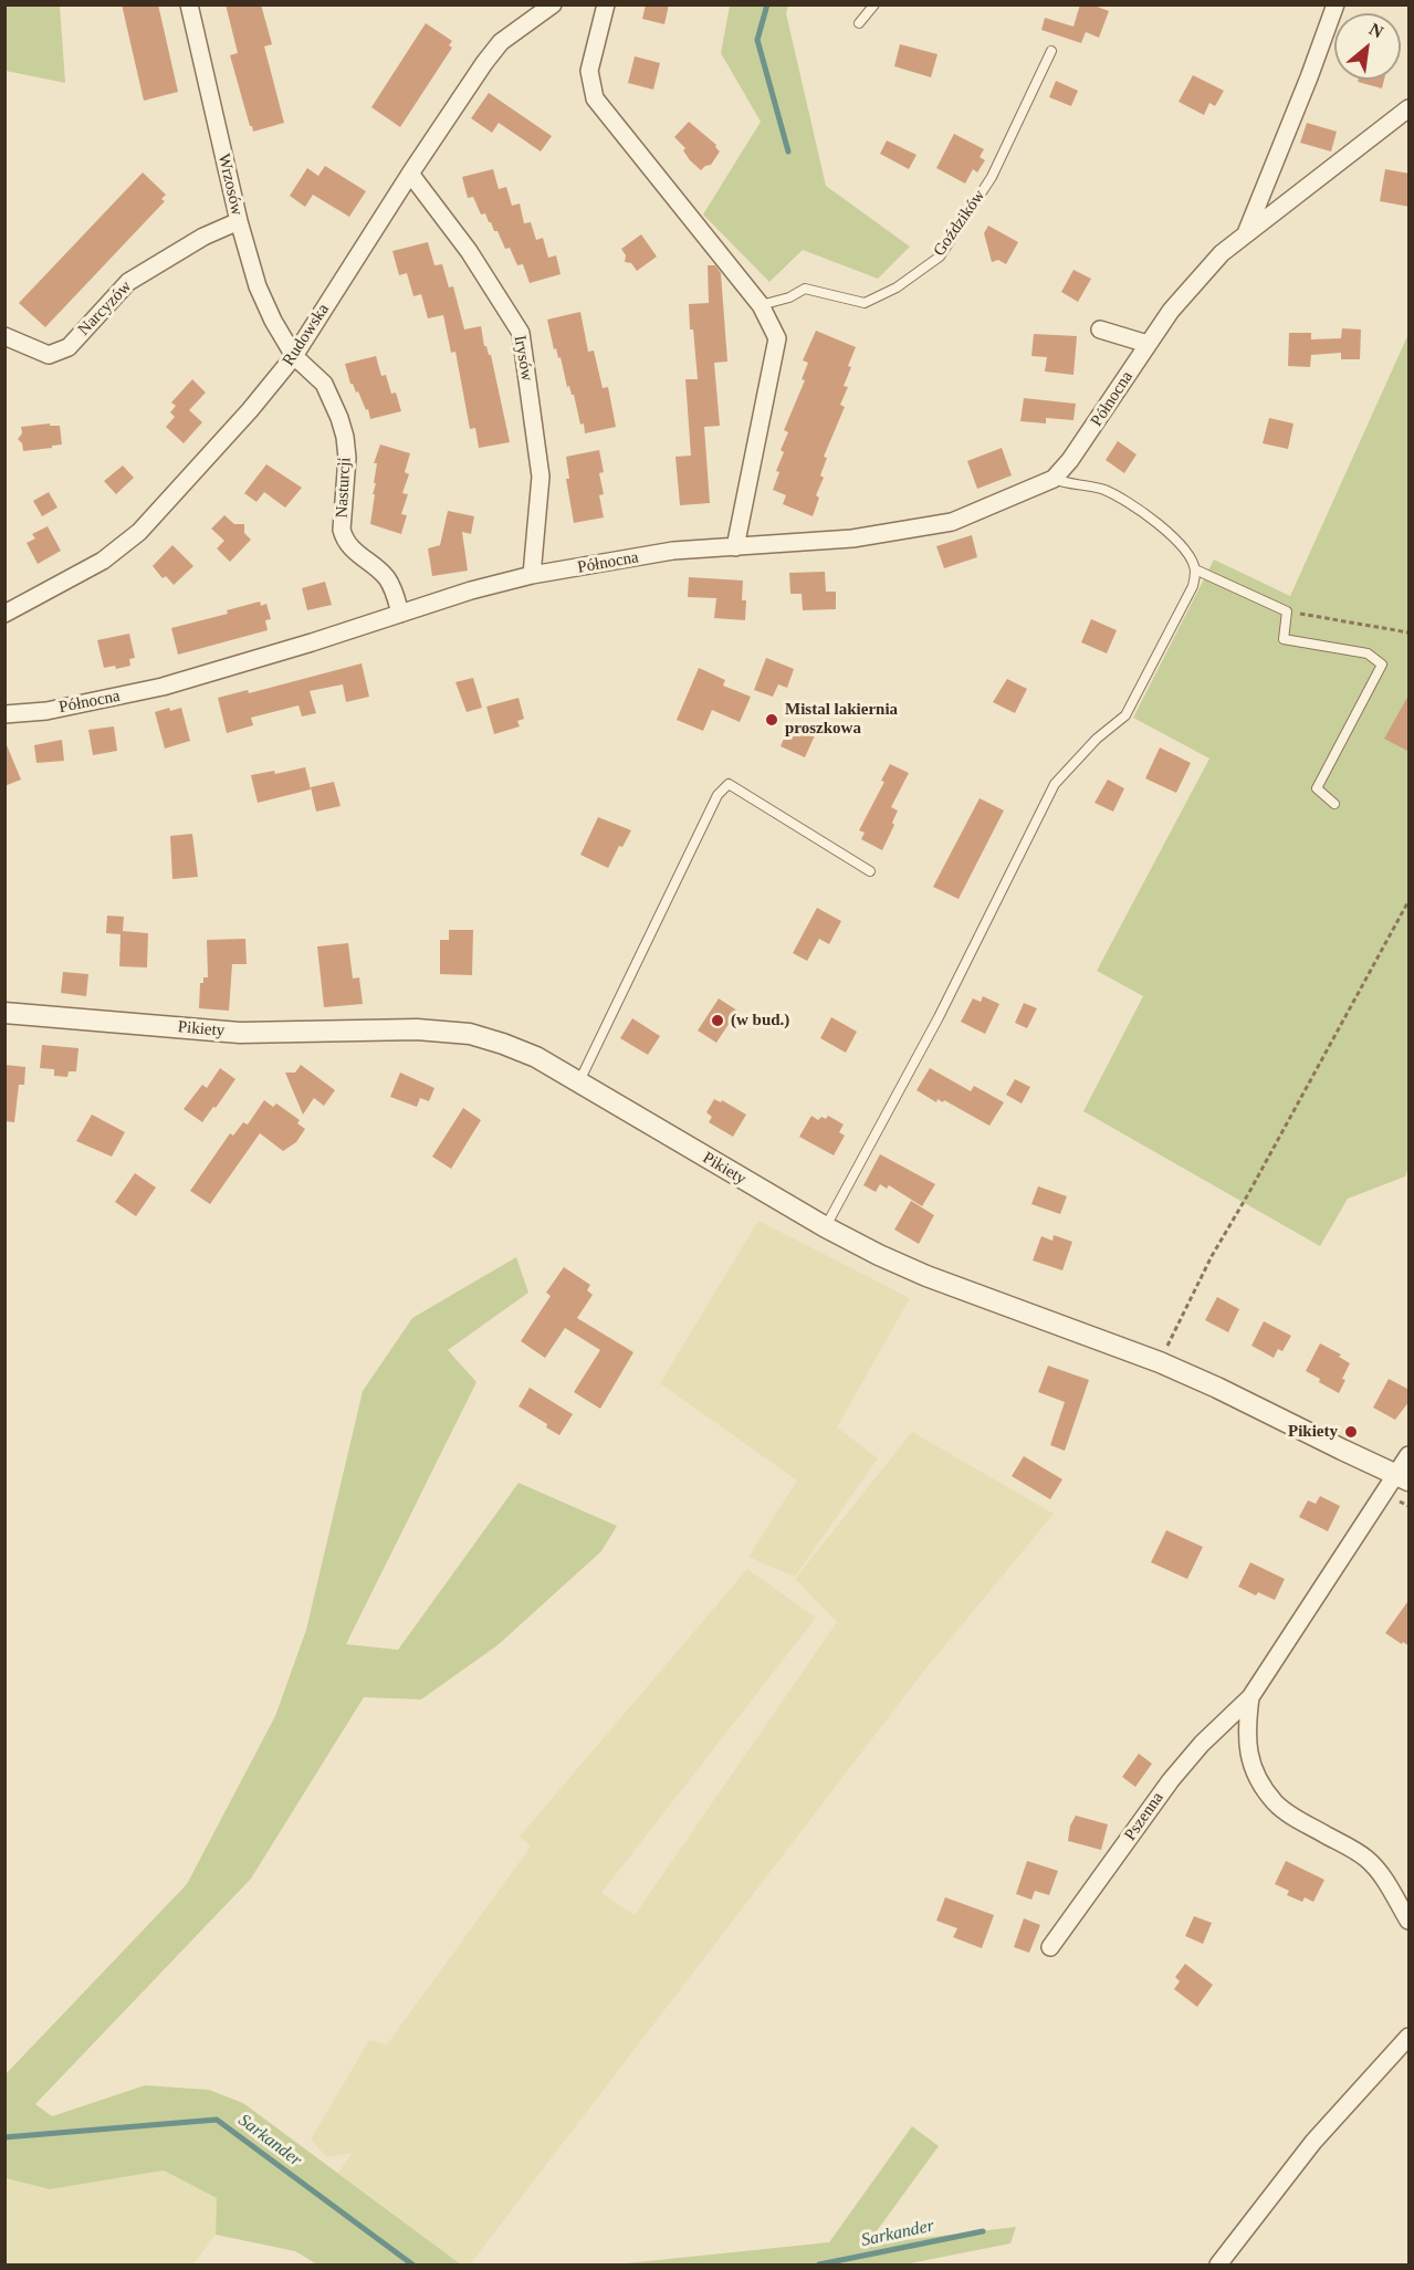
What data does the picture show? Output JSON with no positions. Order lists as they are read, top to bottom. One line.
{"streets":{"street":["Wrzosów","Narcyzów","Rudowska","Irysów","Północna","Nasturcji","Pikiety","Pszenna"],"lane":["Goździków"]},"crossings":[["Wrzosów","Narcyzów"],["Wrzosów","Rudowska"],["Wrzosów","Nasturcji"],["Rudowska","Irysów"],["Rudowska","Nasturcji"],["Irysów","Północna"],["Północna","Nasturcji"],["Pikiety","Pszenna"]],"water":["Sarkander"],"places":["Mistal lakiernia proszkowa","(w bud.)","Pikiety"],"north":"top right"}
